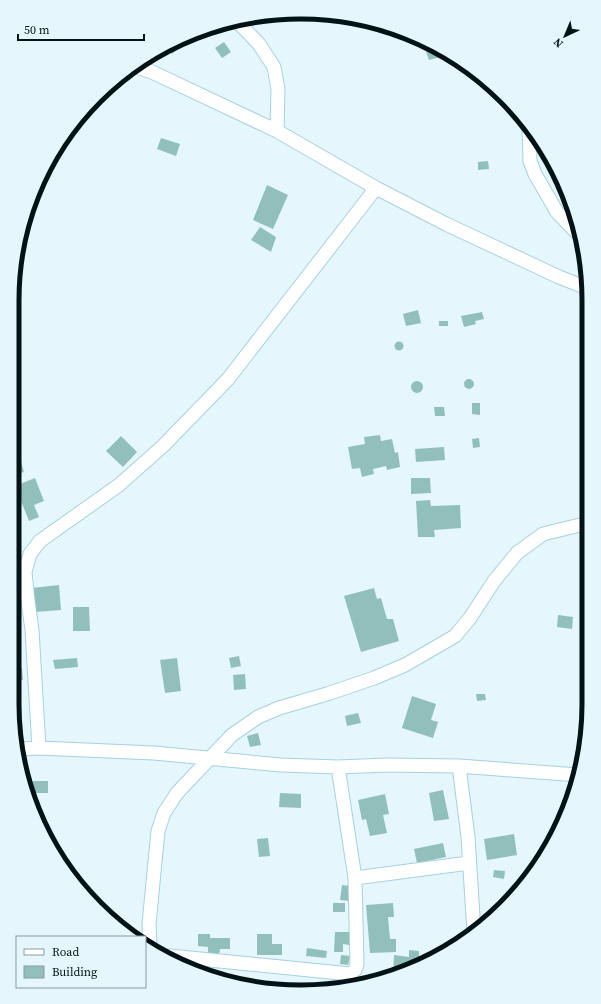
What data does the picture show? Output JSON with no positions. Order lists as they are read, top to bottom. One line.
{"legend":["Road","Building"],"scale_bar":"50 m","north":"bottom left"}
